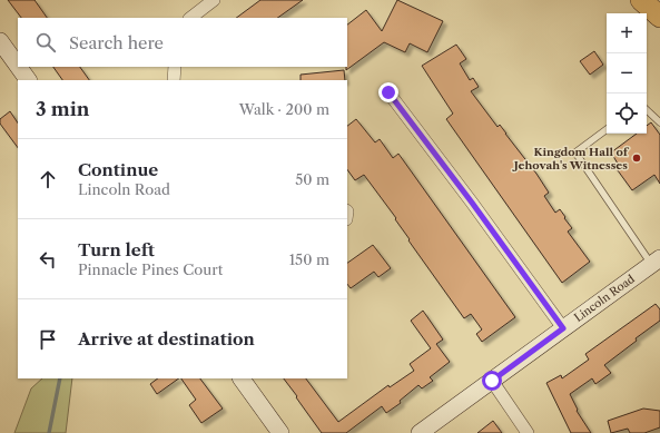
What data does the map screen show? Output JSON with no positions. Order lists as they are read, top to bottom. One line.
{"streets":{"street":["Lincoln Road"]},"places":["Kingdom Hall of Jehovah's Witnesses"],"page":{"map_buttons":["+","−"],"search":"Search here","heading":["3 min","Walk · 200 m"],"list":[["Continue","Lincoln Road","50 m"],["Turn left","Pinnacle Pines Court","150 m"],"Arrive at destination"]}}
